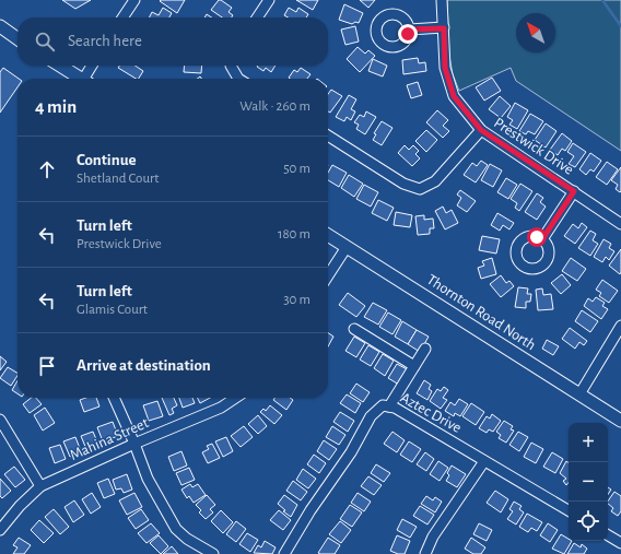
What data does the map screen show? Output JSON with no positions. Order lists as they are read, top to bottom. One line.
{"streets":{"main road":["Thornton Road North"],"street":["Prestwick Drive","Aztec Drive","Mahina Street"]},"north":"top left","page":{"search":"Search here","heading":["4 min","Walk · 260 m"],"list":[["Continue","Shetland Court","50 m"],["Turn left","Prestwick Drive","180 m"],["Turn left","Glamis Court","30 m"],"Arrive at destination"],"map_buttons":["+","−"]}}
